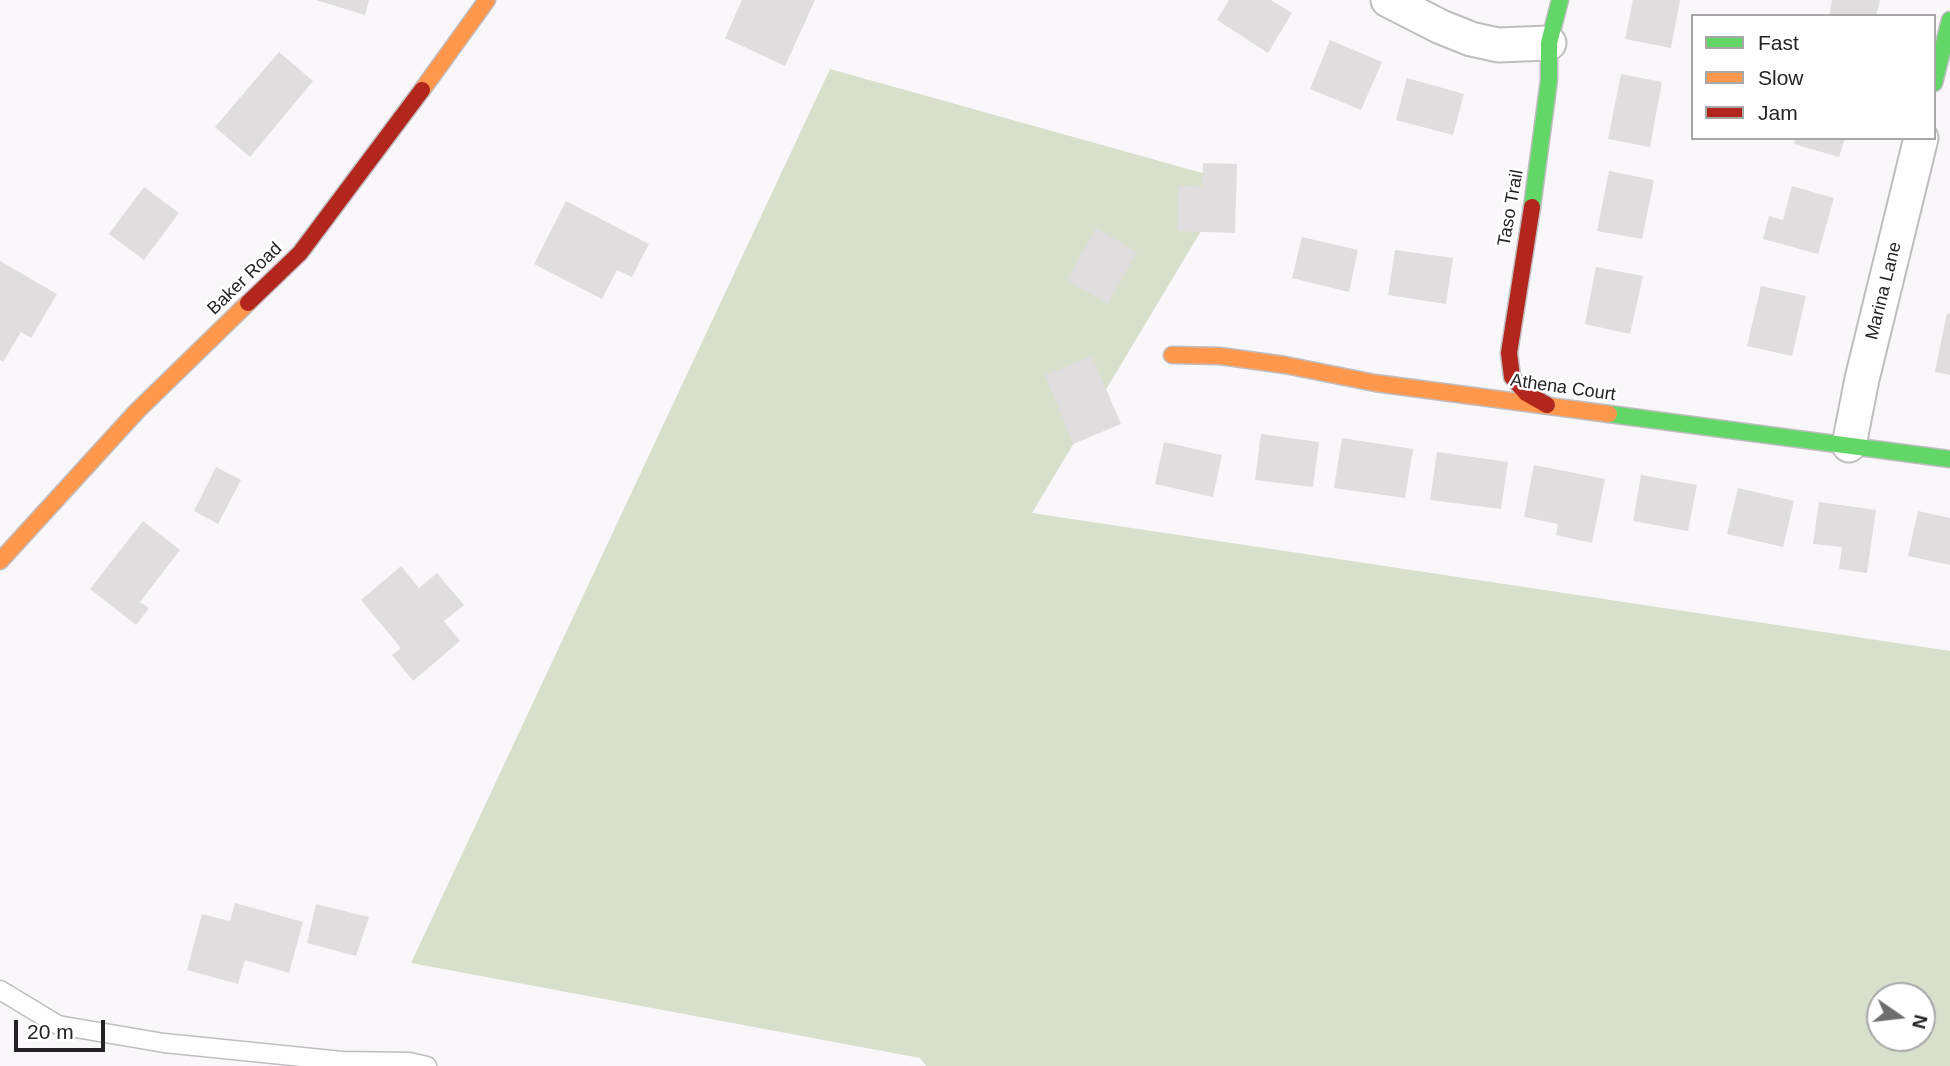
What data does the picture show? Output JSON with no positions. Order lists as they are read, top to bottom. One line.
{"streets":{"street":["Taso Trail","Baker Road","Marina Lane","Athena Court"]},"crossings":[["Taso Trail","Athena Court"],["Marina Lane","Athena Court"]],"legend":["Fast","Slow","Jam"],"scale_bar":"20 m","north":"right"}
